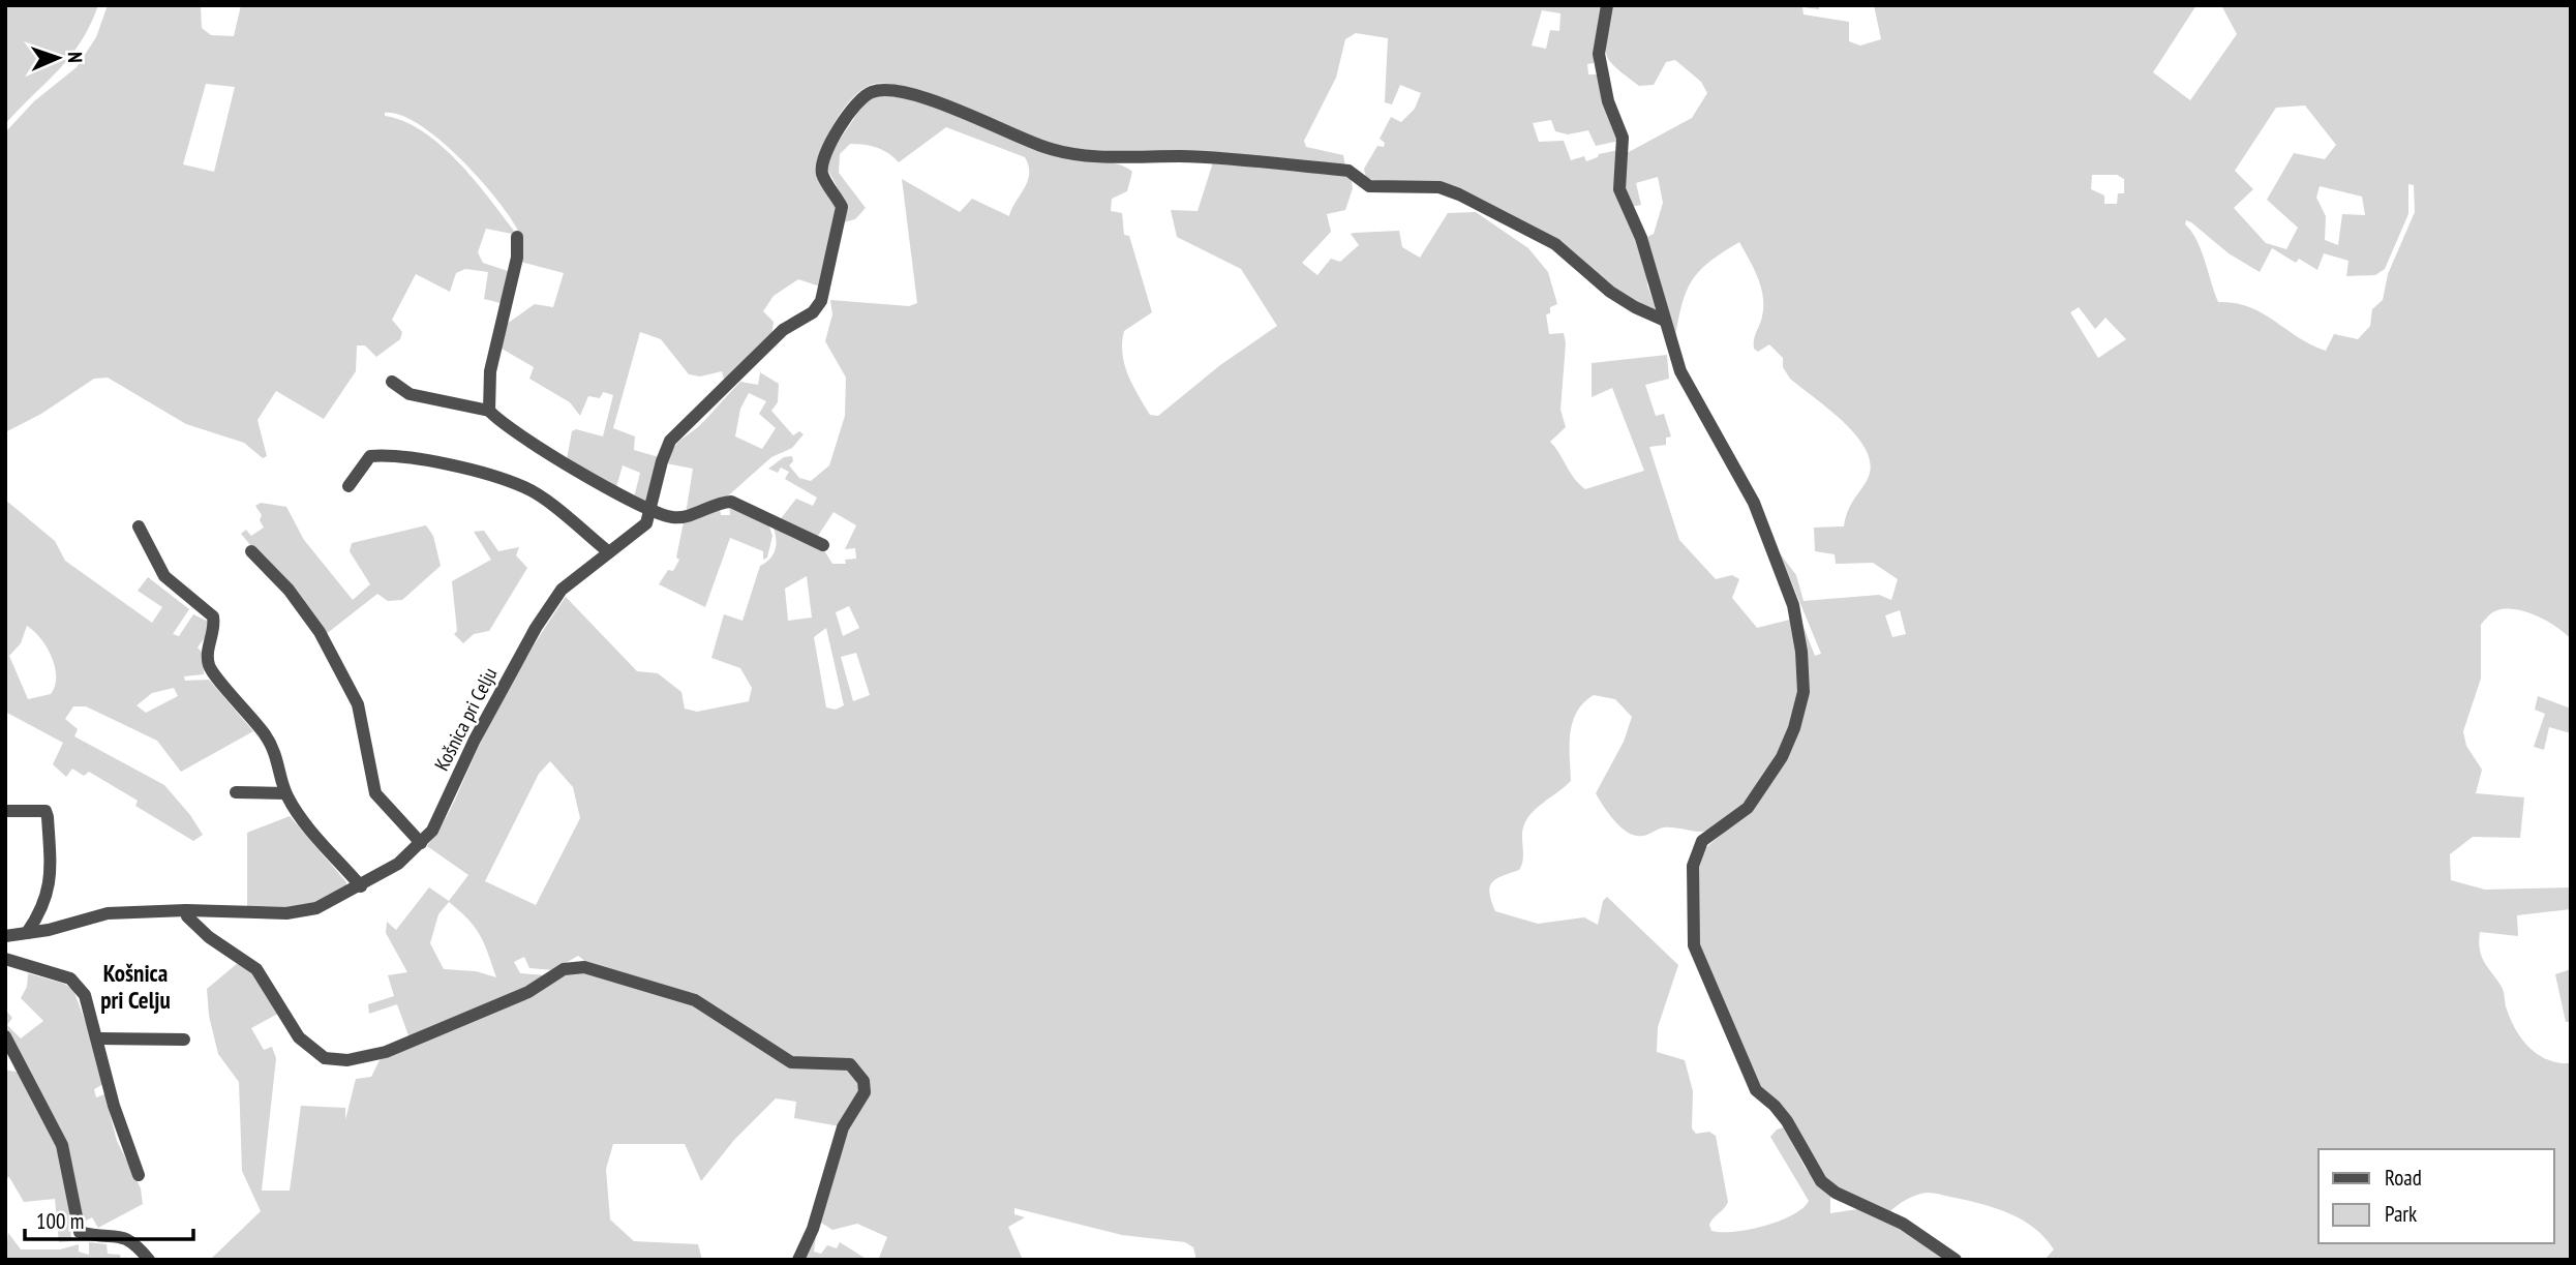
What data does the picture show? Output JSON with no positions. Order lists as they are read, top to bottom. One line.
{"streets":{"street":["Košnica pri Celju"]},"districts":["Košnica pri Celju"],"legend":["Road","Park"],"scale_bar":"100 m","north":"right"}
